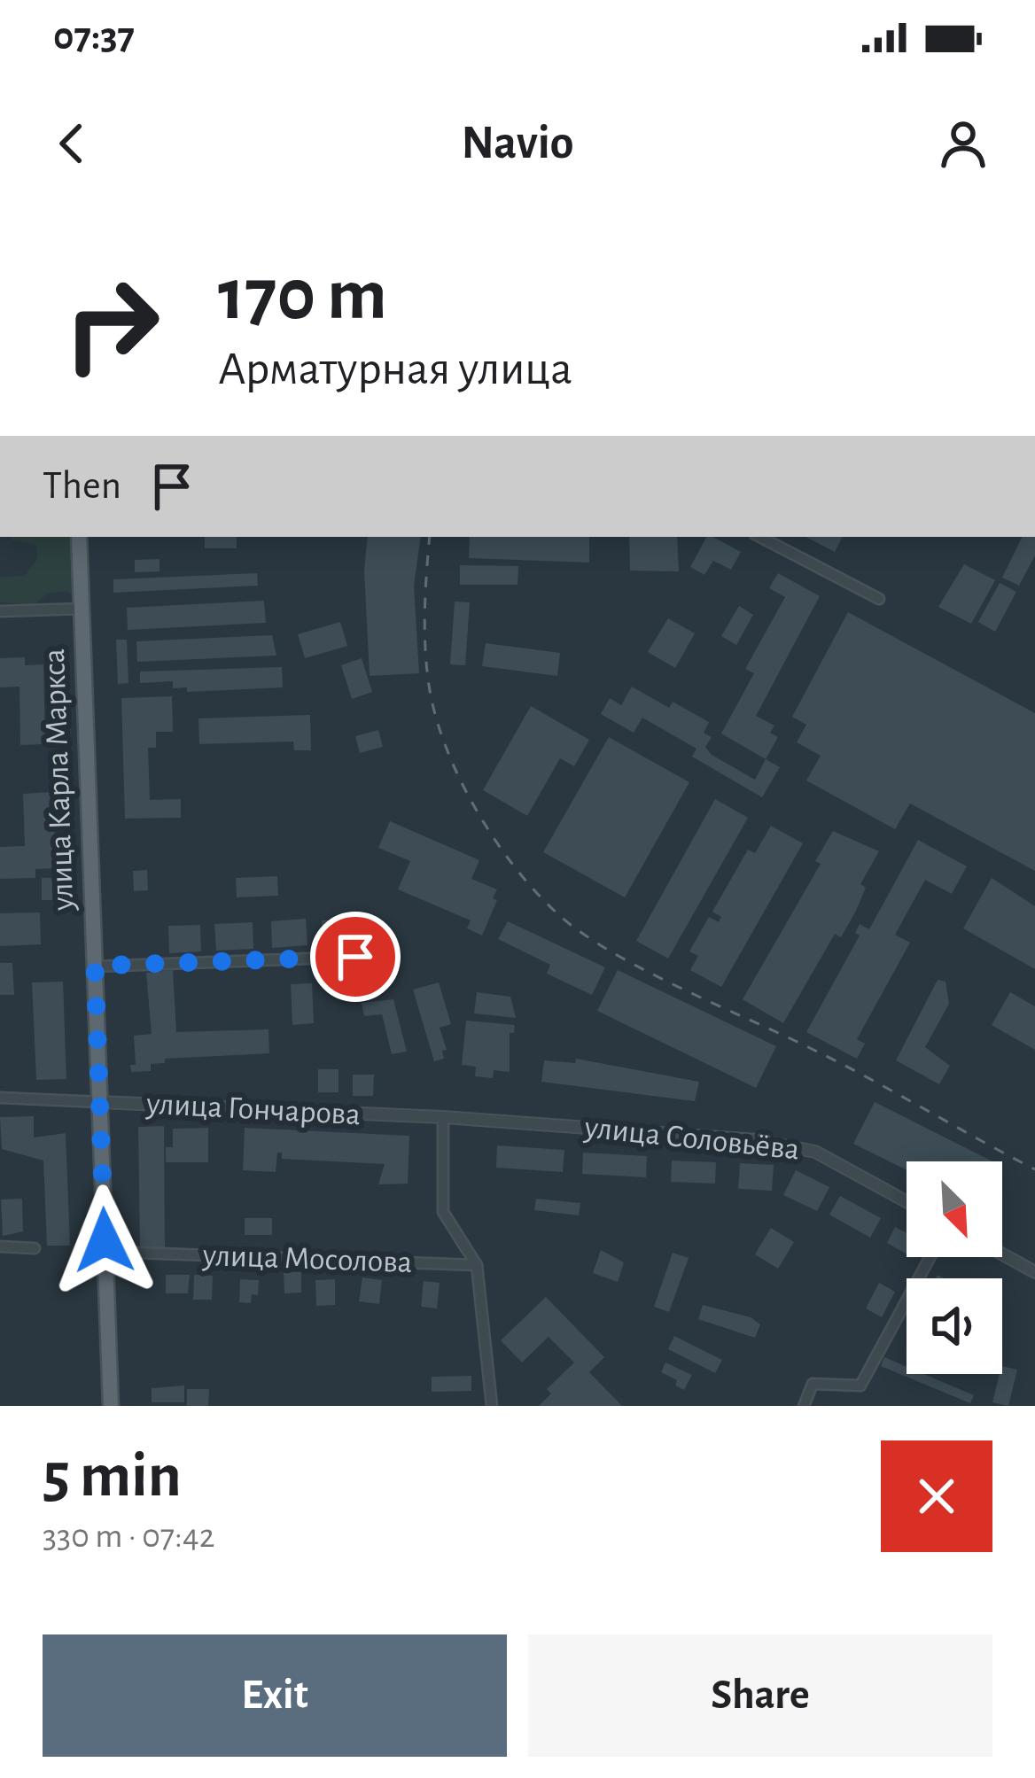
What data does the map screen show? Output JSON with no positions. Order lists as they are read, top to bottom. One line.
{"streets":{"main road":["улица Карла Маркса"],"street":["улица Гончарова","улица Соловьёва","улица Мосолова"]},"crossings":[["улица Карла Маркса","улица Гончарова"],["улица Гончарова","улица Соловьёва"]],"north":"bottom right","page":{"status":"07:37","header":"Navio","turn":["170 m","Арматурная улица"],"then":"Then","heading":["5 min","330 m · 07:42"],"buttons":["Exit","Share"]}}
